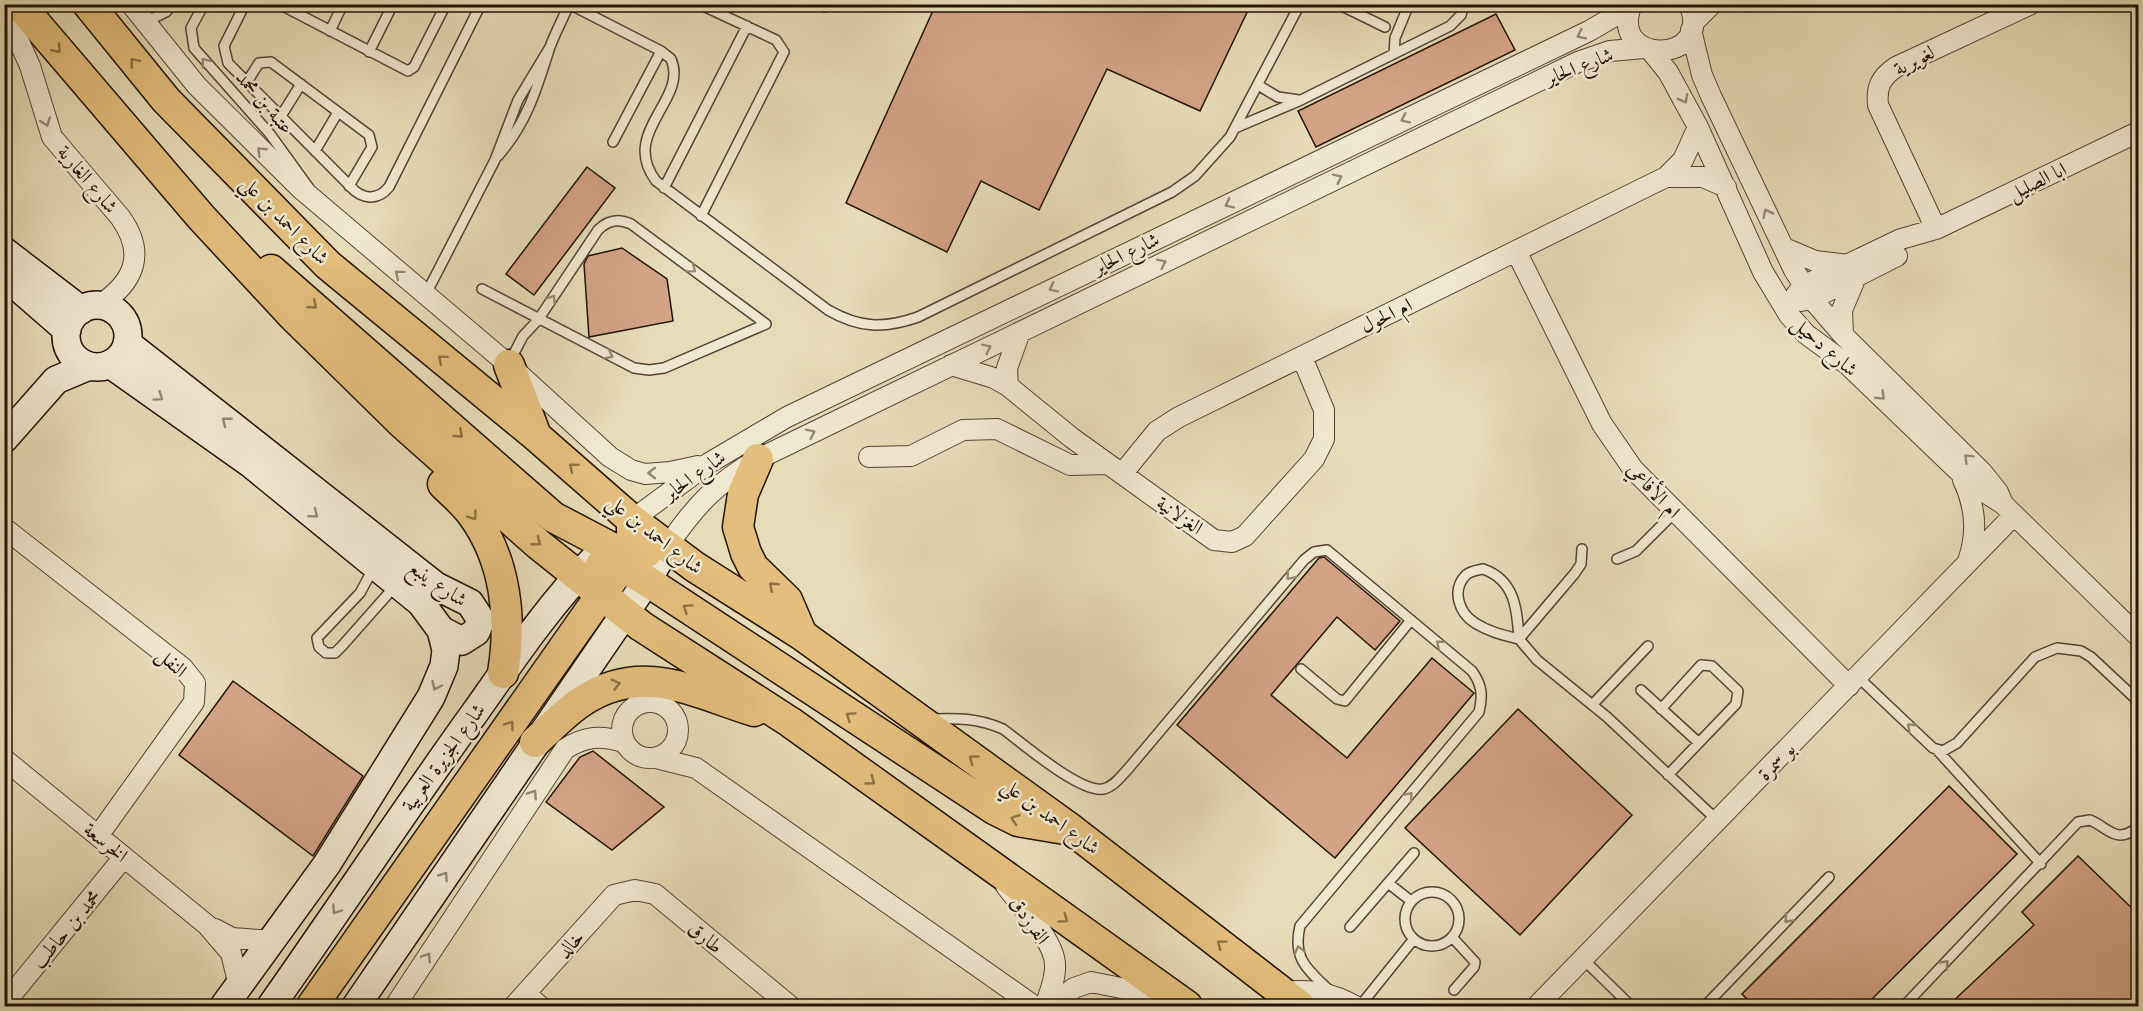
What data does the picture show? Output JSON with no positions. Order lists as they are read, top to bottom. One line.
{"streets":{"main road":["شارع احمد بن علي"],"street":["لغويرية","شارع الحاير","شارع الغارية","ابا الصليل","ام الحول","شارع دحيل","ام الأفاعي","الغزلانية","شارع ينبع","النفل","شارع الجزيرة العربية","بو سمرة","الخرسعة","الفرزدق","محمد بن حاطب","طارق","خالد"],"lane":["عتبة بن محمد"]},"crossings":[["لغويرية","ابا الصليل"],["شارع الحاير","شارع احمد بن علي"],["شارع الحاير","شارع دحيل"],["شارع الحاير","الغزلانية"],["عتبة بن محمد","شارع احمد بن علي"],["شارع الغارية","شارع ينبع"],["ابا الصليل","شارع دحيل"],["ام الحول","شارع دحيل"],["ام الحول","ام الأفاعي"],["ام الحول","الغزلانية"],["شارع دحيل","بو سمرة"],["ام الأفاعي","بو سمرة"],["شارع ينبع","شارع الجزيرة العربية"],["النفل","الخرسعة"],["شارع الجزيرة العربية","الخرسعة"],["الخرسعة","محمد بن حاطب"],["طارق","خالد"]],"one_way":["شارع الغارية"]}
